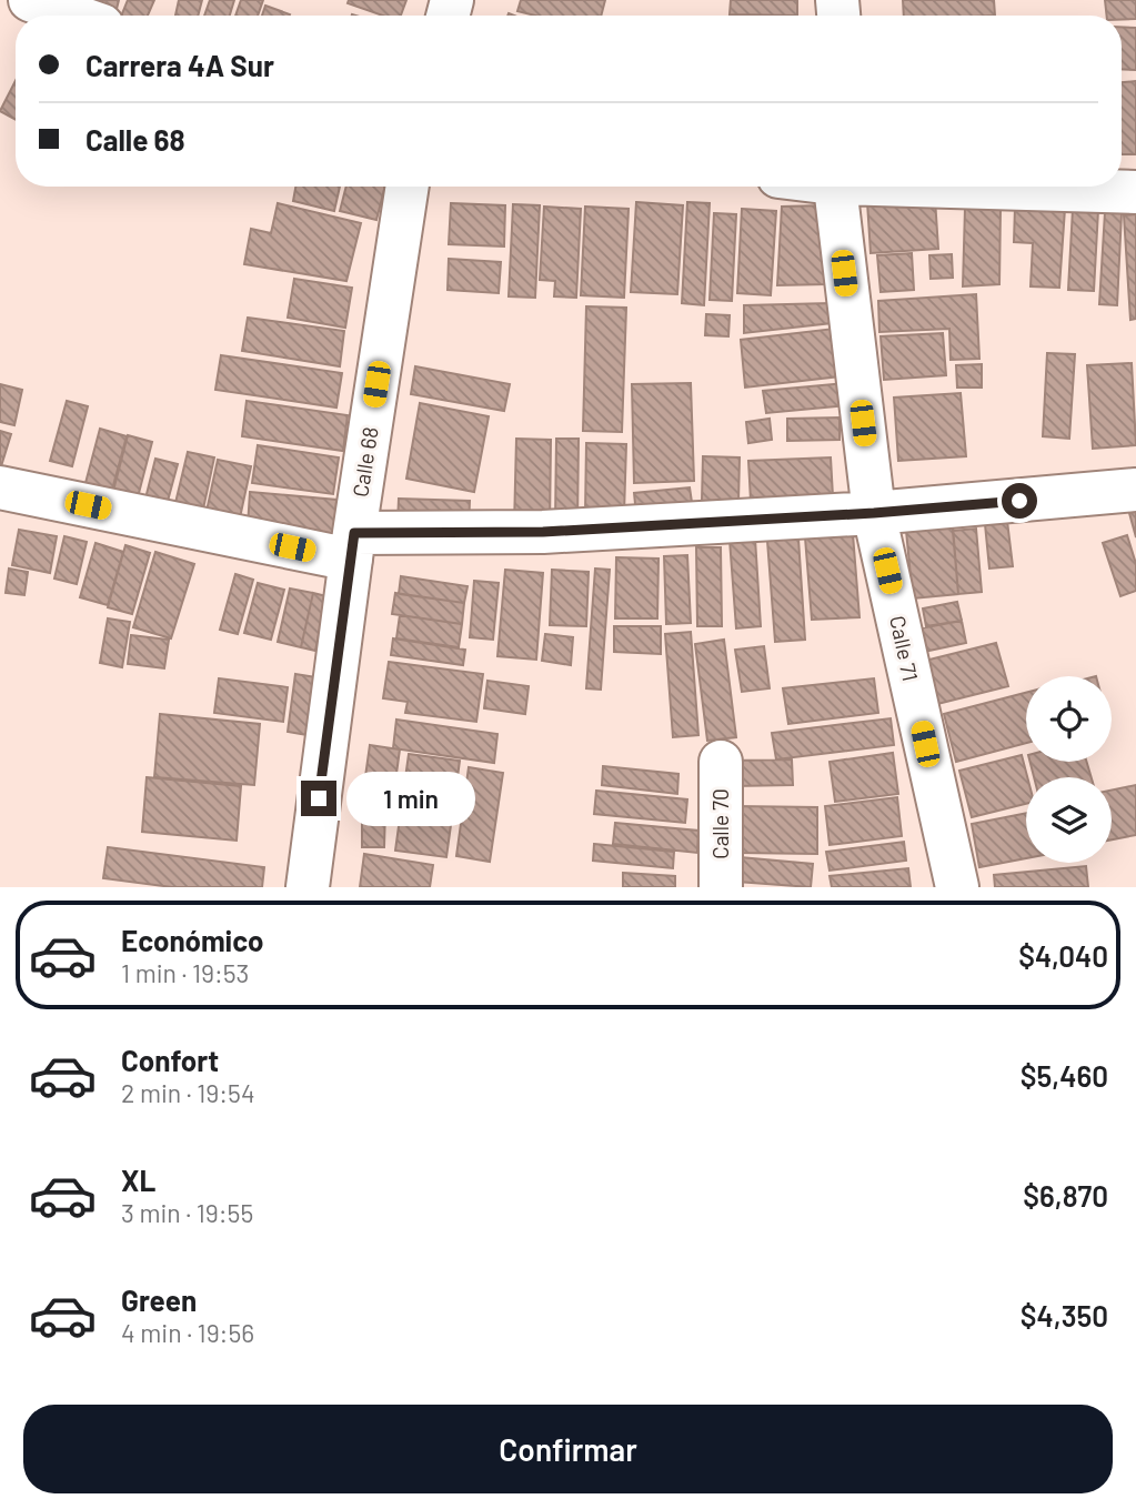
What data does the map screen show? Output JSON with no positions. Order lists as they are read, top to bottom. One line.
{"streets":{"street":["Calle 68","Calle 71","Calle 70"]},"page":{"banner":["Carrera 4A Sur","Calle 68"],"bubble":"1 min","list":[{"name":"Económico","note":"1 min · 19:53","value":"$4,040"},{"name":"Confort","note":"2 min · 19:54","value":"$5,460"},{"name":"XL","note":"3 min · 19:55","value":"$6,870"},{"name":"Green","note":"4 min · 19:56","value":"$4,350"}],"buttons":"Confirmar"}}
